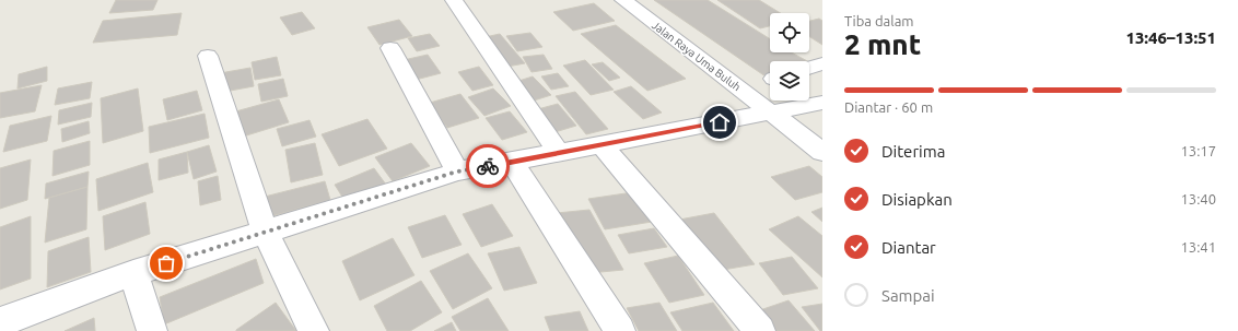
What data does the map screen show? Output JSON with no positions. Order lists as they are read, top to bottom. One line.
{"streets":{"street":["Jalan Raya Uma Buluh"]},"page":{"heading":["2 mnt","Tiba dalam","13:46–13:51"],"bar":"Diantar · 60 m","list":[["Diterima","13:17"],["Disiapkan","13:40"],["Diantar","13:41"],"Sampai"]}}
